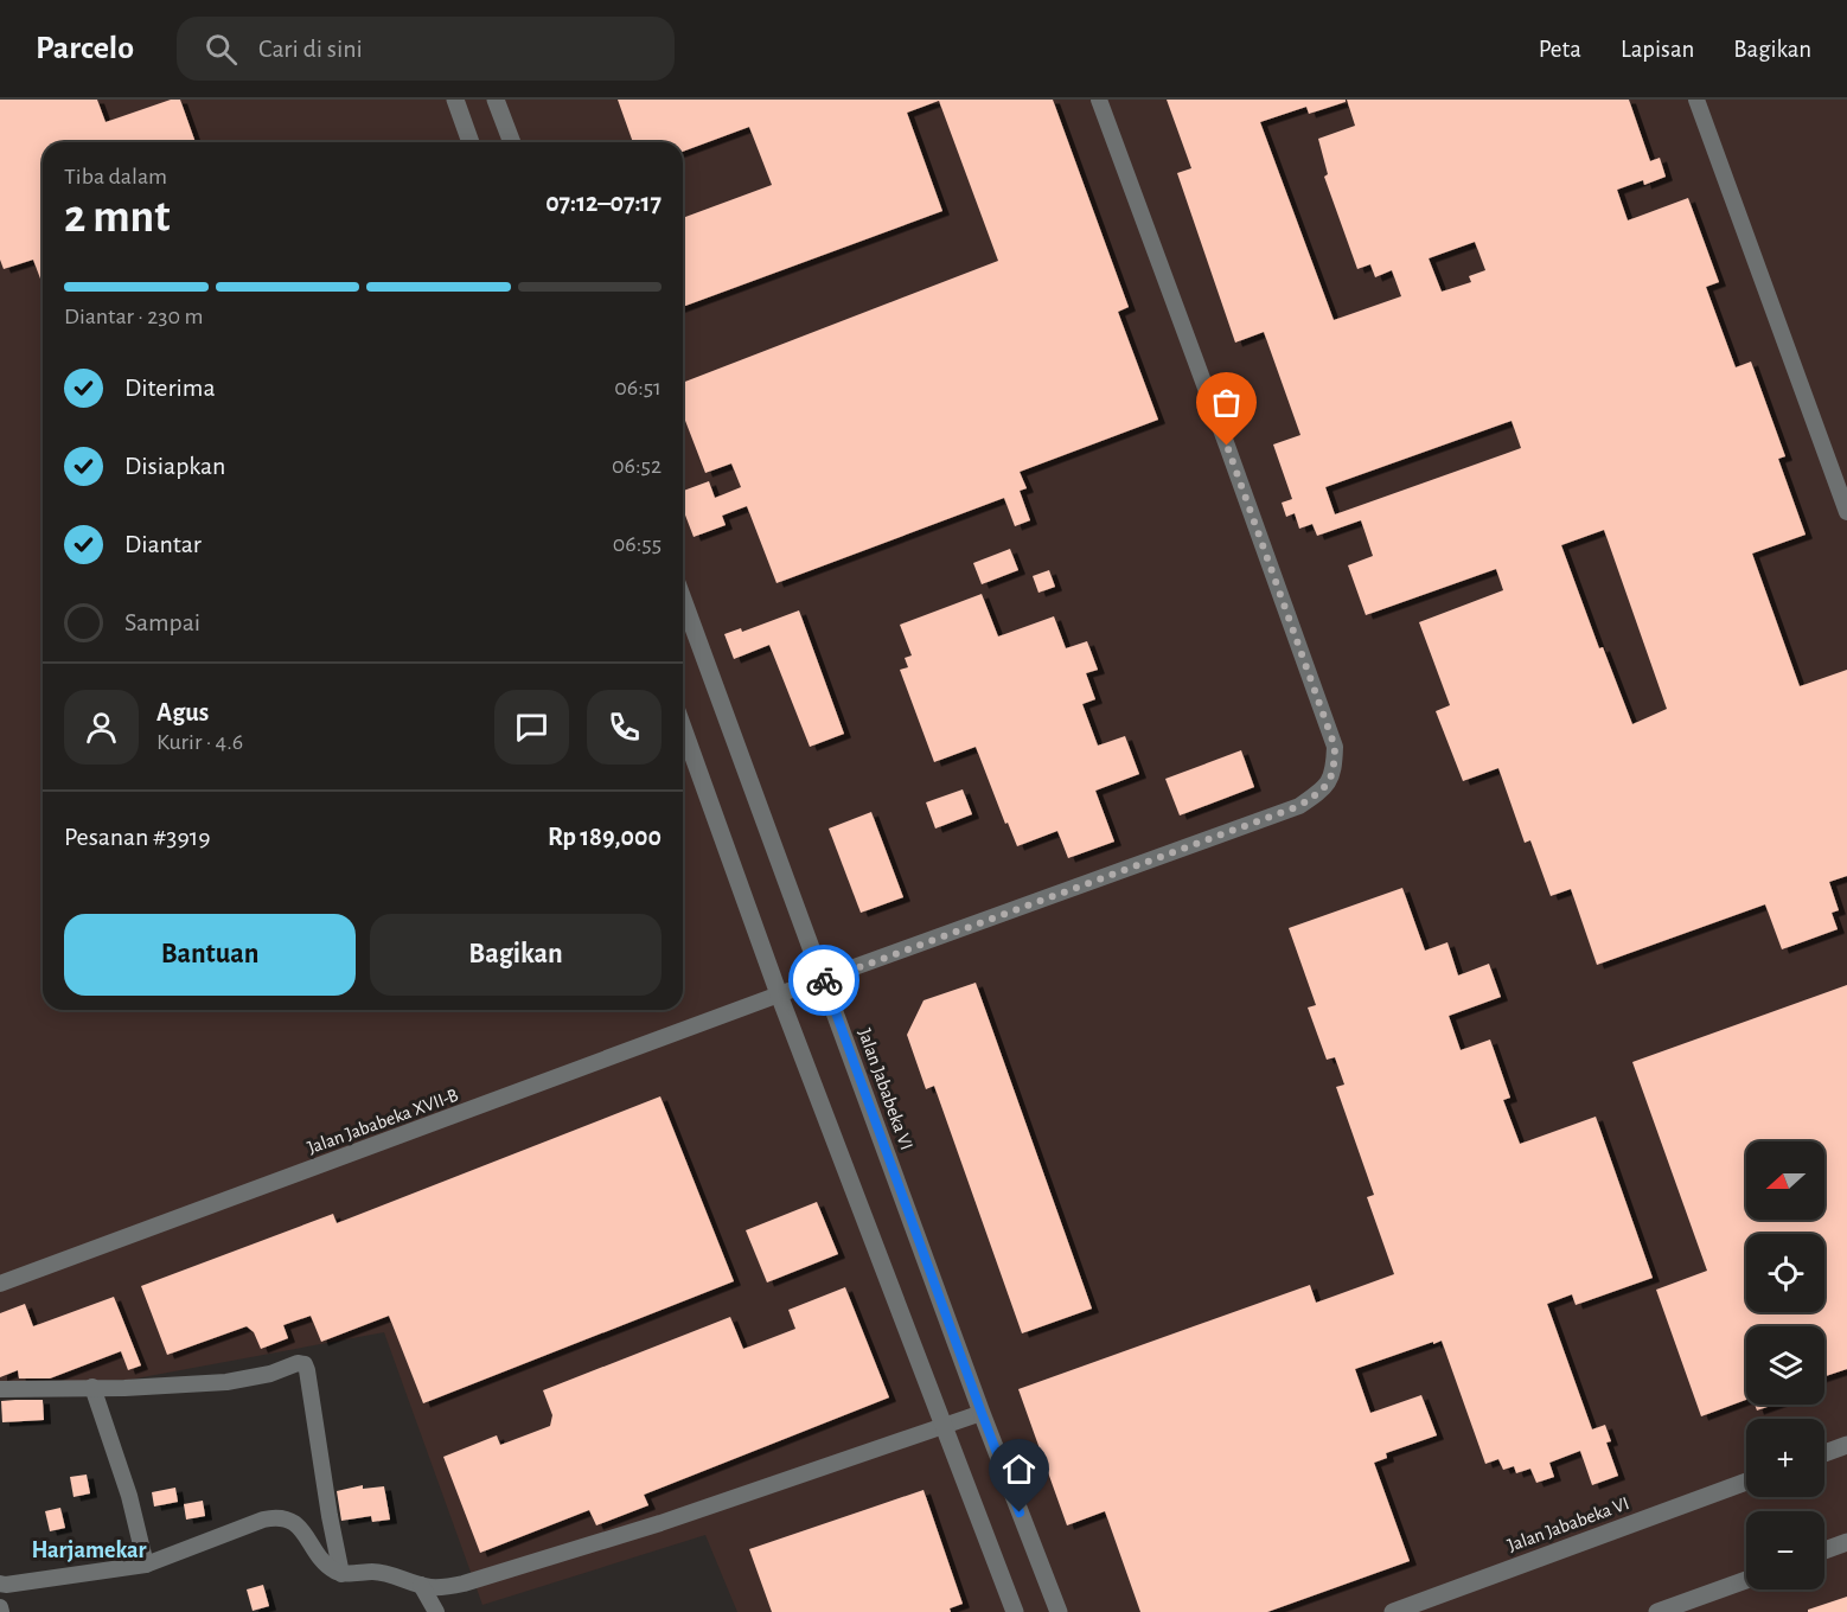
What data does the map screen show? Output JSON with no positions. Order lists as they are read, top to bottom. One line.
{"streets":{"street":["Jalan Jababeka VI","Jalan Jababeka XVII-B"]},"crossings":[["Jalan Jababeka VI","Jalan Jababeka XVII-B"]],"districts":["Harjamekar"],"north":"left","page":{"header":"Parcelo","search":"Cari di sini","nav":["Peta","Lapisan","Bagikan"],"heading":["2 mnt","Tiba dalam","07:12–07:17"],"panel":["Agus","Kurir · 4.6","Pesanan #3919","Rp 189,000"],"bar":"Diantar · 230 m","list":[["Diterima","06:51"],["Disiapkan","06:52"],["Diantar","06:55"],"Sampai"],"buttons":["Bantuan","Bagikan"],"map_buttons":["+","−"]}}
